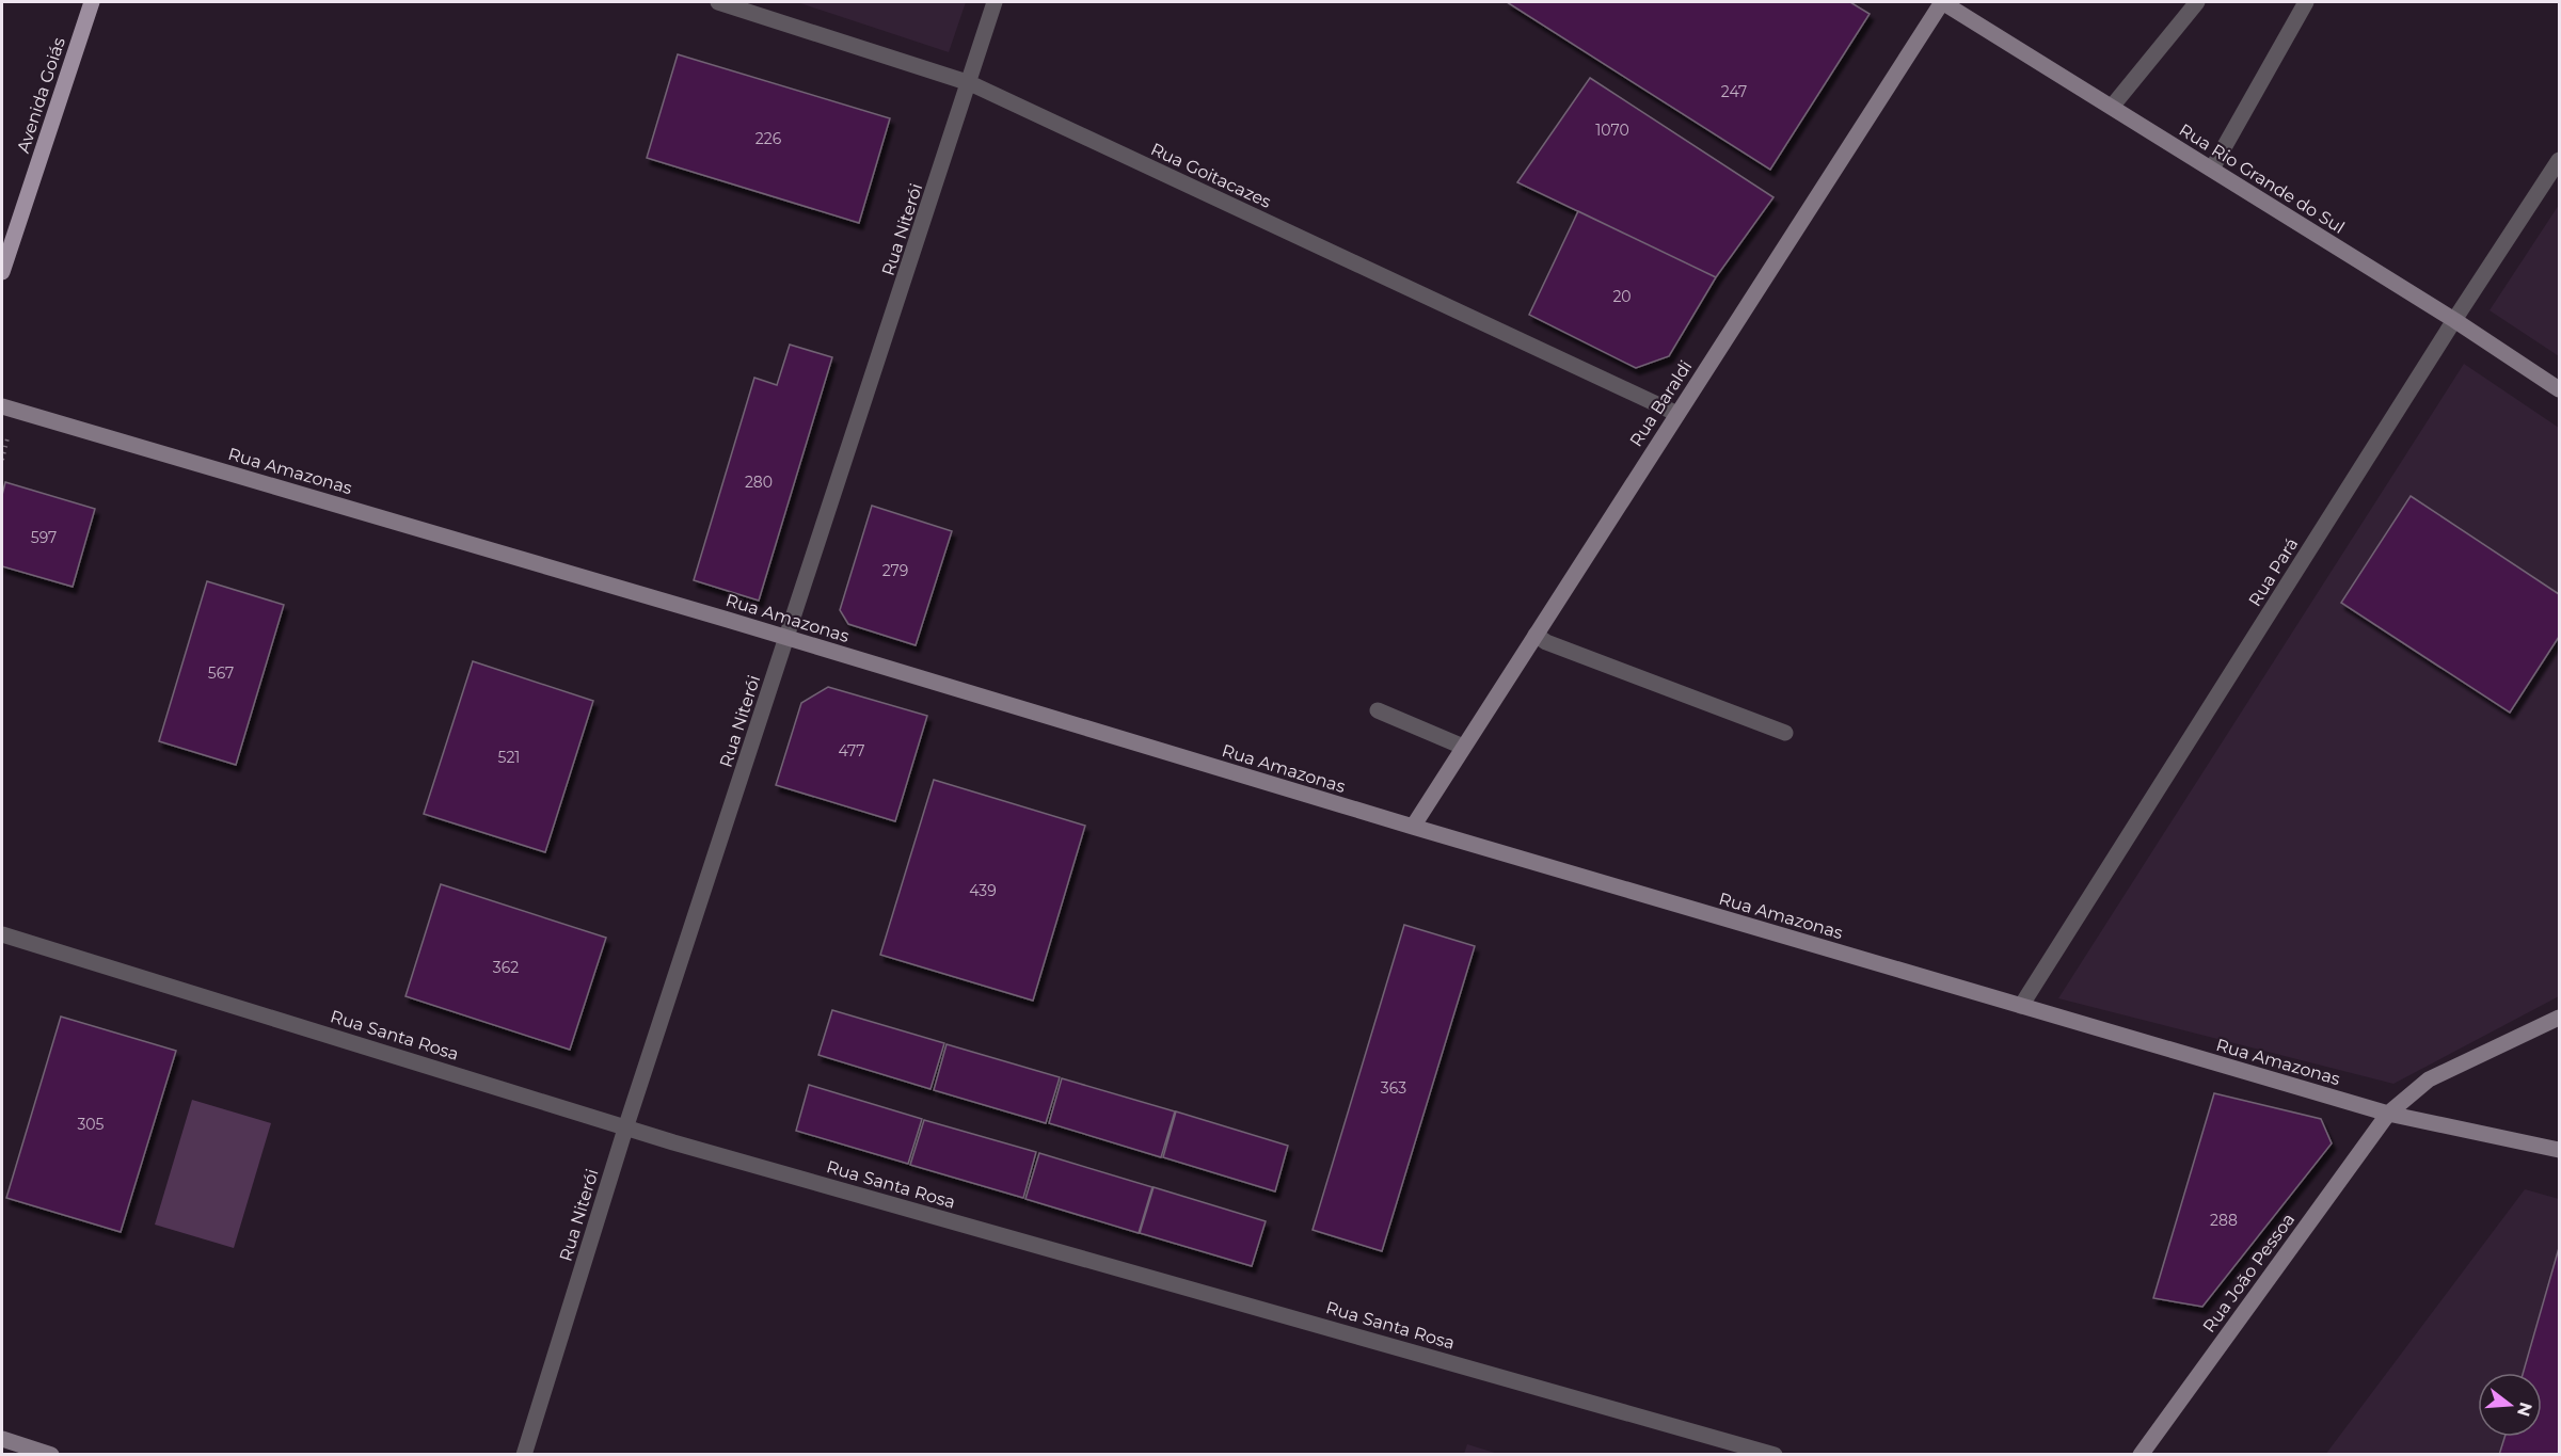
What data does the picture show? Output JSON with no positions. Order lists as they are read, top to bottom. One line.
{"streets":{"main road":["Avenida Goiás"],"street":["Rua Goitacazes","Rua Rio Grande do Sul","Rua Niterói","Rua Baraldi","Rua Amazonas","Rua Pará","Rua Santa Rosa","Rua João Pessoa"]},"crossings":[["Rua Goitacazes","Rua Niterói"],["Rua Goitacazes","Rua Baraldi"],["Rua Rio Grande do Sul","Rua Baraldi"],["Rua Rio Grande do Sul","Rua Pará"],["Rua Niterói","Rua Amazonas"],["Rua Niterói","Rua Santa Rosa"],["Rua Baraldi","Rua Amazonas"],["Rua Amazonas","Rua Pará"],["Rua Amazonas","Rua João Pessoa"]],"house_numbers":["247","1070","226","20","280","597","279","567","477","521","439","362","363","305","288"],"north":"right"}
